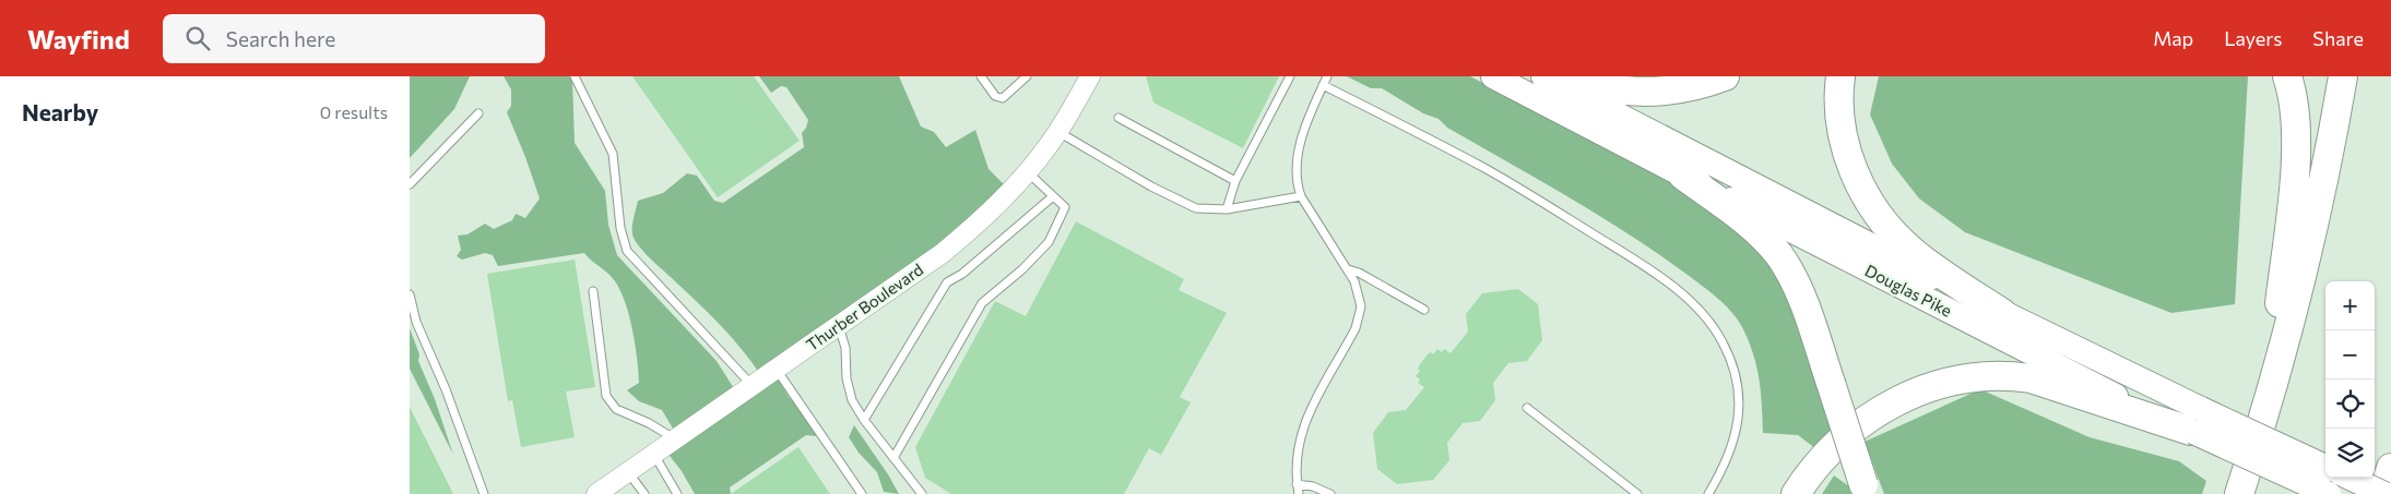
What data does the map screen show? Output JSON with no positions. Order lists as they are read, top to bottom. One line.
{"streets":{"main road":["Douglas Pike"],"street":["Thurber Boulevard"]},"page":{"header":"Wayfind","search":"Search here","nav":["Map","Layers","Share"],"heading":["Nearby","0 results"],"map_buttons":["+","−"]}}
